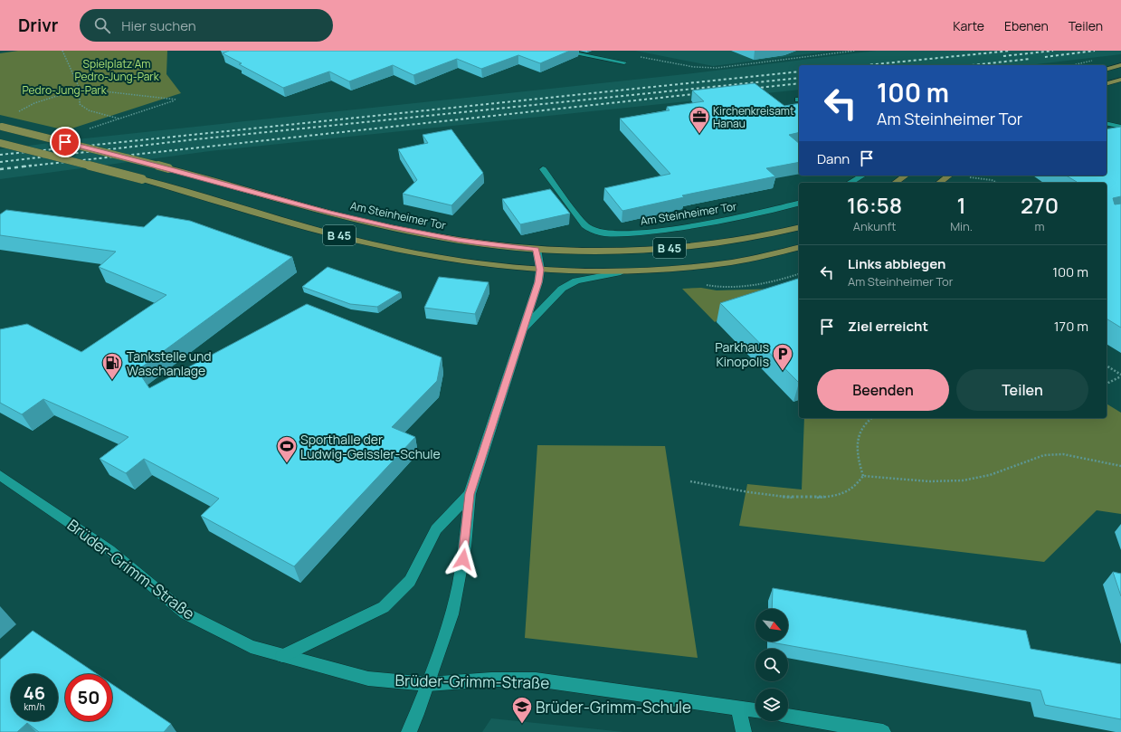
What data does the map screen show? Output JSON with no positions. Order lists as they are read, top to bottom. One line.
{"streets":{"main road":["Am Steinheimer Tor","B 45"],"street":["Brüder-Grimm-Straße"]},"parks":["Spielplatz Am Pedro-Jung-Park","Pedro-Jung-Park"],"places":{"office":["Kirchenkreisamt Hanau"],"parking":["Parkhaus Kinopolis"],"fuel station":["Tankstelle und Waschanlage"],"sports":["Sporthalle der Ludwig-Geissler-Schule"],"school or university":["Brüder-Grimm-Schule"]},"north":"bottom right","page":{"header":"Drivr","search":"Hier suchen","nav":["Karte","Ebenen","Teilen"],"turn":["100 m","Am Steinheimer Tor"],"then":"Dann","eta":["16:58","Ankunft","1","Min.","270","m"],"list":[{"name":"Links abbiegen","note":"Am Steinheimer Tor","value":"100 m"},{"name":"Ziel erreicht","value":"170 m"}],"buttons":["Beenden","Teilen"],"speed":"46 km/h","limit":"50"}}
